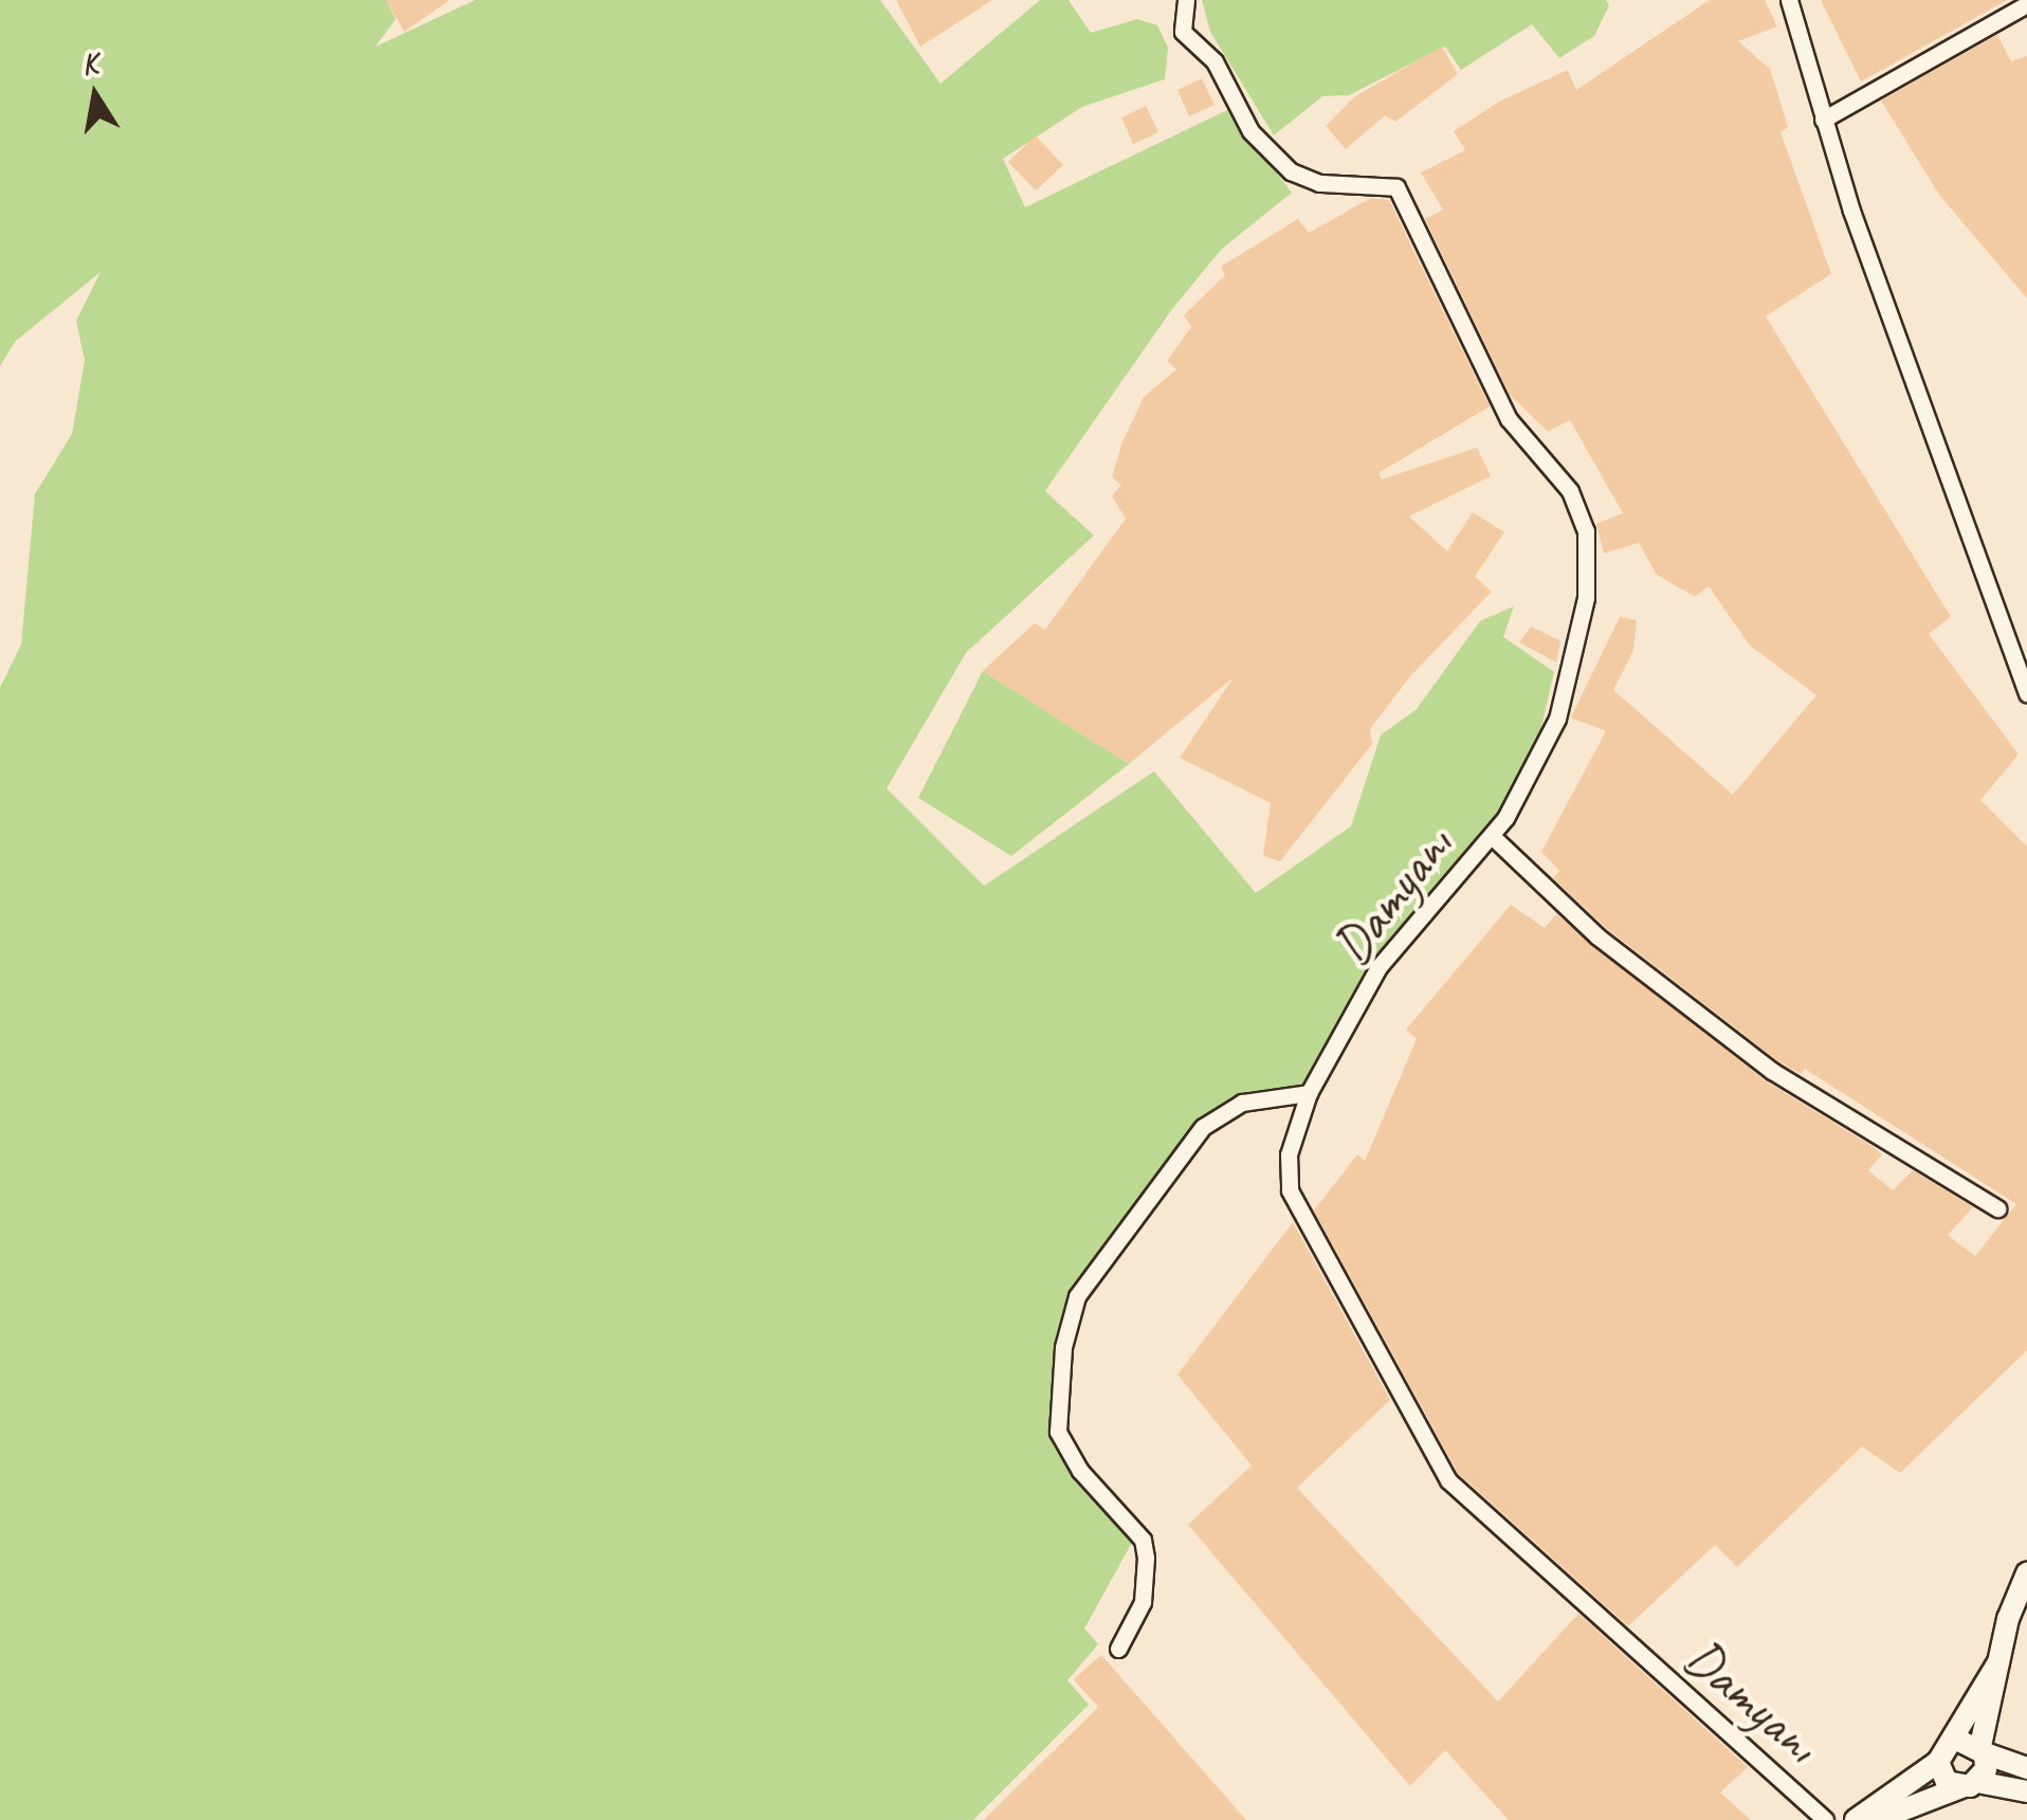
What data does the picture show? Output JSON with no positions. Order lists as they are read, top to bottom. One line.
{"streets":{"street":["Damyanı"]},"north":"top"}
